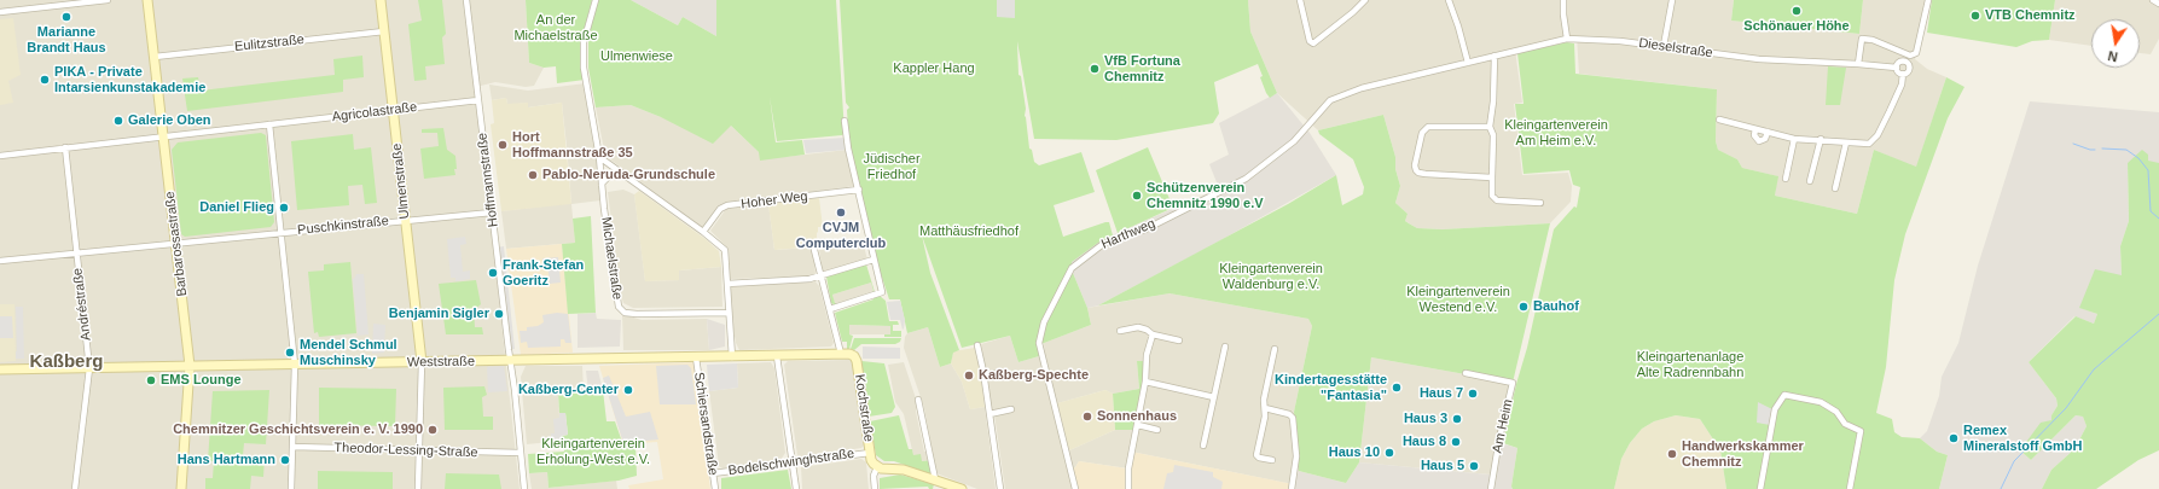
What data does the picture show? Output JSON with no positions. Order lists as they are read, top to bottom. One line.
{"streets":{"street":["Eulitzstraße","Dieselstraße","Agricolastraße","Hoffmannstraße","Ulmenstraße","Hoher Weg","Puschkinstraße","Harthweg","Barbarossastraße","Michaelstraße","Andréstraße","Weststraße","Kochstraße","Schiersandstraße","Am Heim","Theodor-Lessing-Straße","Bodelschwinghstraße"]},"crossings":[["Eulitzstraße","Ulmenstraße"],["Eulitzstraße","Barbarossastraße"],["Dieselstraße","Harthweg"],["Agricolastraße","Hoffmannstraße"],["Agricolastraße","Ulmenstraße"],["Agricolastraße","Barbarossastraße"],["Hoffmannstraße","Puschkinstraße"],["Hoffmannstraße","Weststraße"],["Hoffmannstraße","Theodor-Lessing-Straße"],["Ulmenstraße","Puschkinstraße"],["Ulmenstraße","Weststraße"],["Puschkinstraße","Barbarossastraße"],["Puschkinstraße","Andréstraße"],["Barbarossastraße","Weststraße"],["Andréstraße","Weststraße"],["Weststraße","Kochstraße"],["Weststraße","Schiersandstraße"],["Kochstraße","Bodelschwinghstraße"],["Schiersandstraße","Bodelschwinghstraße"]],"districts":["Kaßberg"],"parks":["An der Michaelstraße","Ulmenwiese","Kappler Hang","Kleingartenverein Am Heim e.V.","Jüdischer Friedhof","Matthäusfriedhof","Kleingartenverein Waldenburg e.V.","Kleingartenverein Westend e.V.","Kleingartenanlage Alte Radrennbahn","Kleingartenverein Erholung-West e.V."],"places":["Schönauer Höhe","VTB Chemnitz","Marianne Brandt Haus","VfB Fortuna Chemnitz","PIKA - Private Intarsienkunstakademie","Galerie Oben","Hort Hoffmannstraße 35","Pablo-Neruda-Grundschule","Schützenverein Chemnitz 1990 e.V","Daniel Flieg","CVJM Computerclub","Frank-Stefan Goeritz","Bauhof","Benjamin Sigler","Mendel Schmul Muschinsky","Kaßberg-Spechte","EMS Lounge","Kindertagesstätte \"Fantasia\"","Kaßberg-Center","Haus 7","Sonnenhaus","Haus 3","Chemnitzer Geschichtsverein e. V. 1990","Remex Mineralstoff GmbH","Haus 8","Haus 10","Handwerkskammer Chemnitz","Hans Hartmann","Haus 5"],"north":"bottom"}
